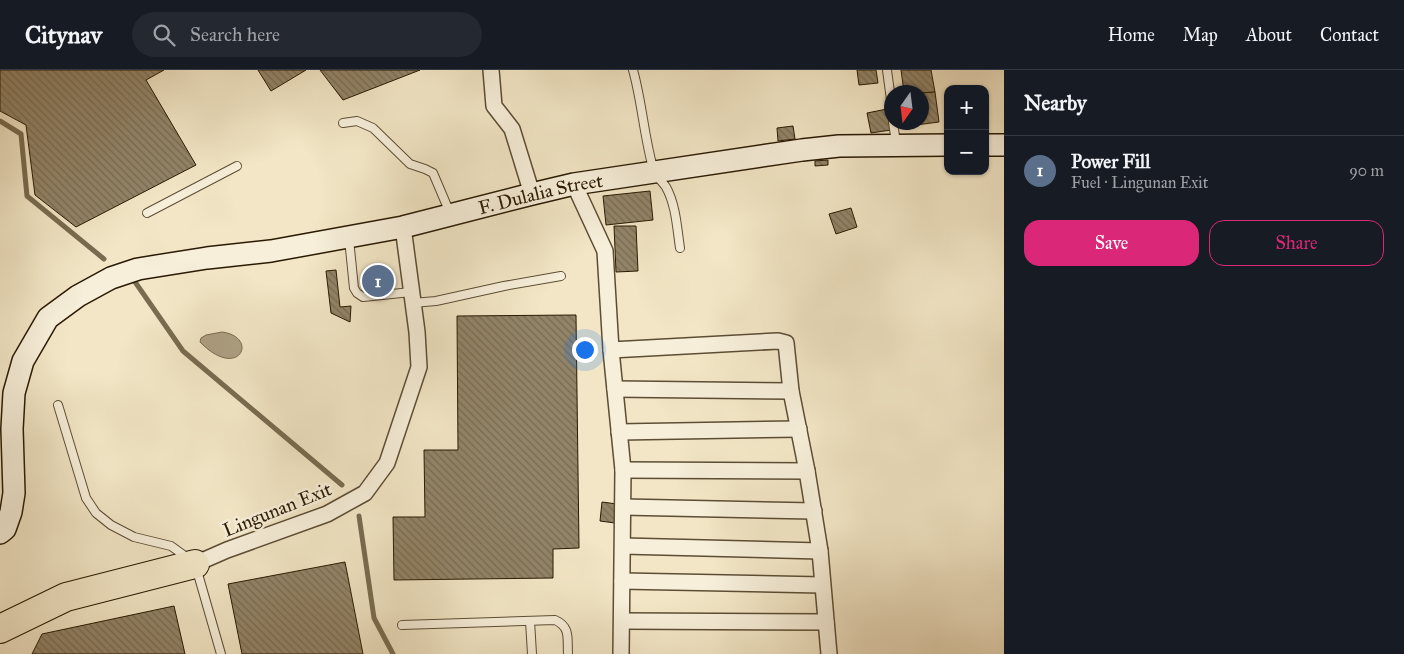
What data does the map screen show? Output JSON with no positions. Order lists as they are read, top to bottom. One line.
{"streets":{"street":["F. Dulalia Street","Lingunan Exit"]},"crossings":[["F. Dulalia Street","Lingunan Exit"]],"north":"bottom","page":{"header":"Citynav","search":"Search here","nav":["Home","Map","About","Contact"],"heading":"Nearby","map_buttons":["+","−"],"list":[{"mark":"1","name":"Power Fill","note":"Fuel · Lingunan Exit","value":"90 m"}],"buttons":["Save","Share"],"pins":"1"}}
